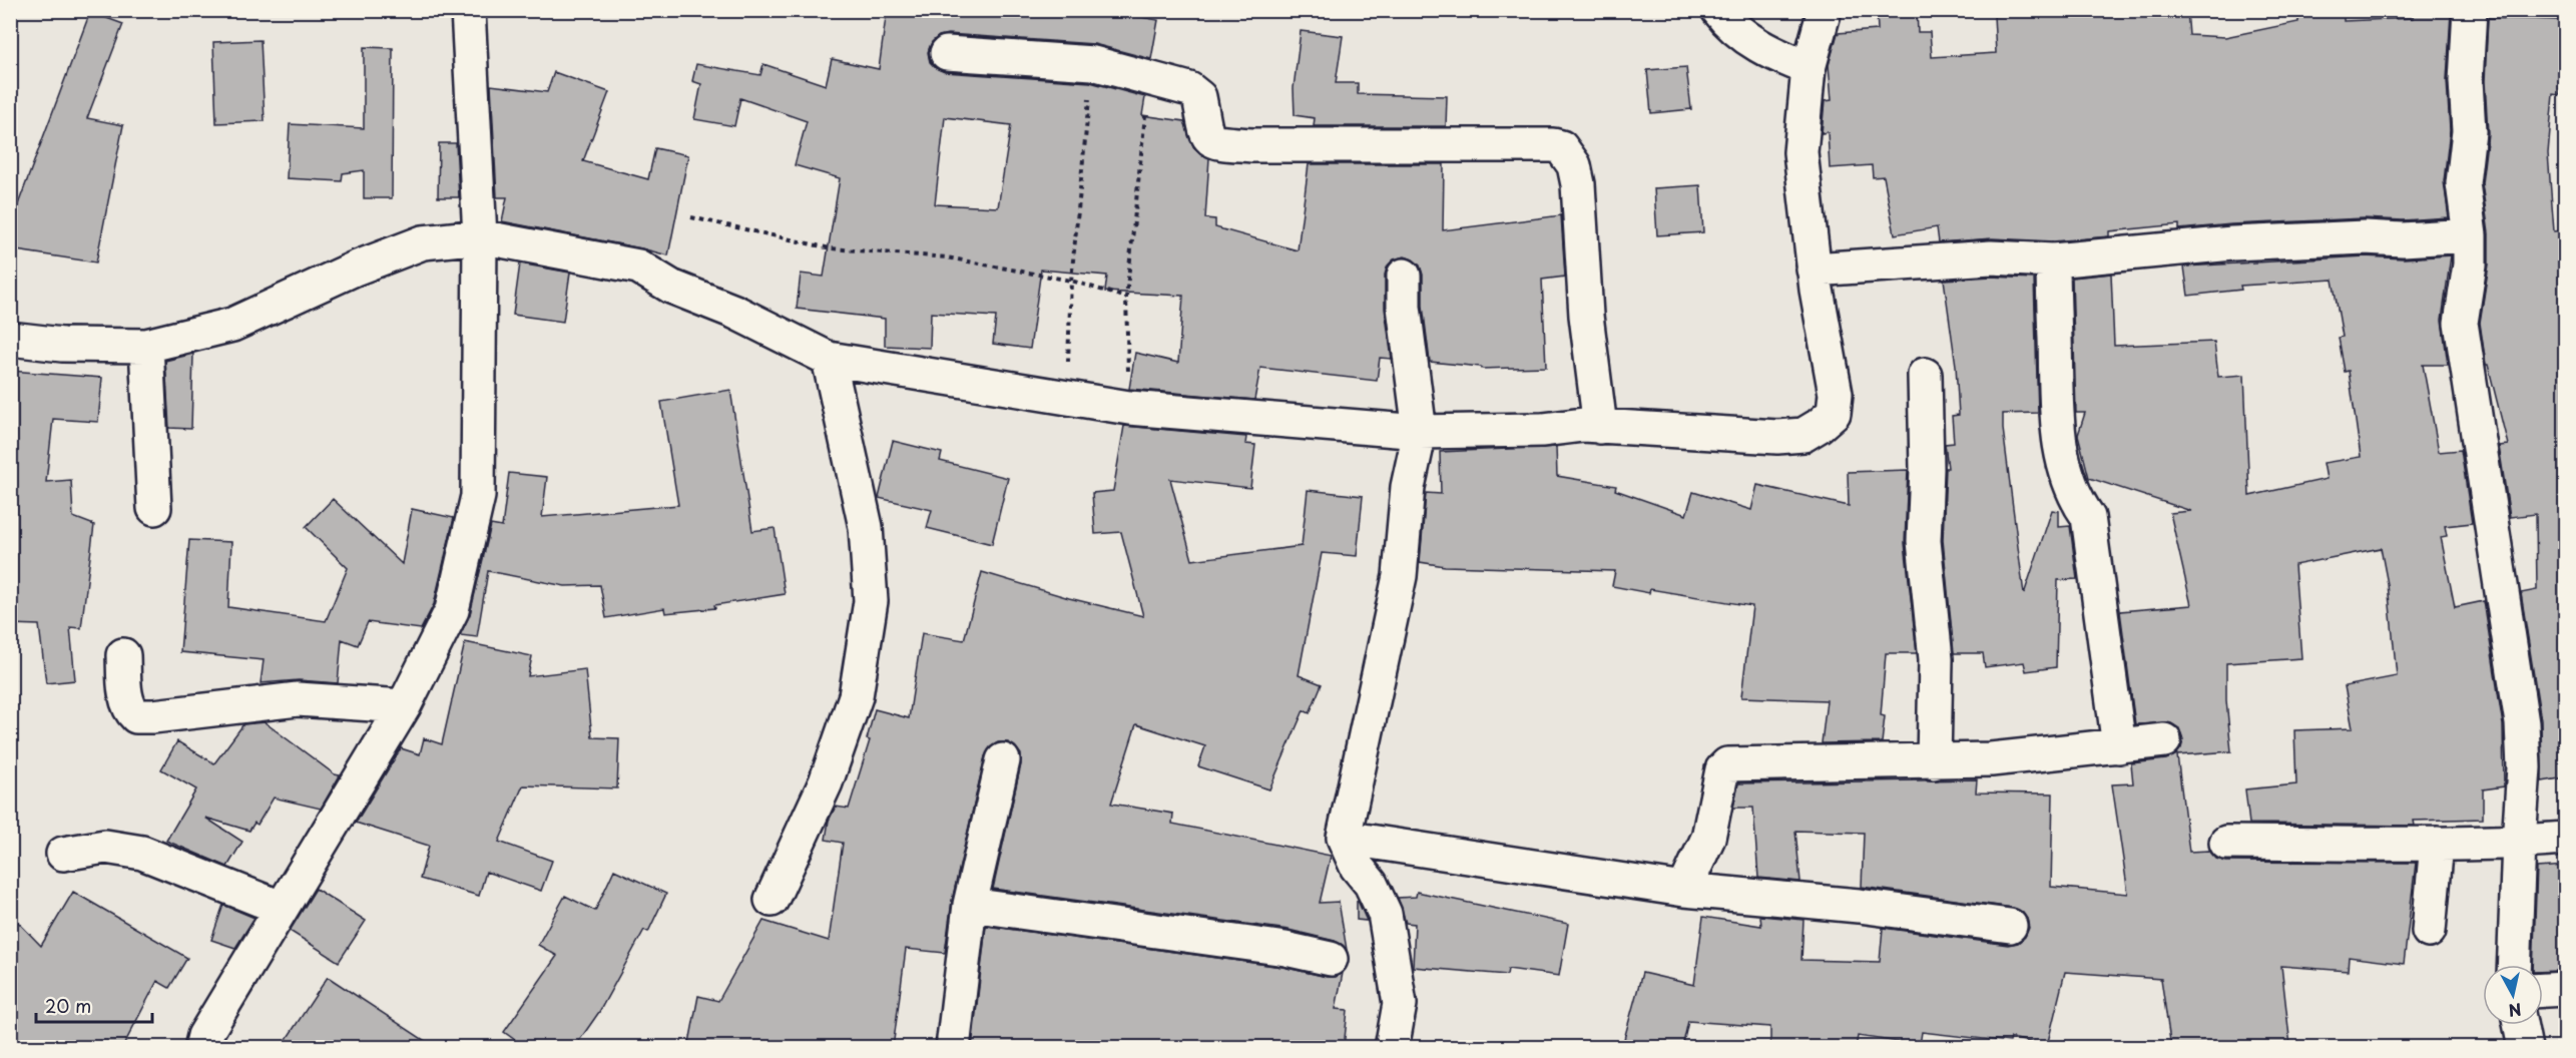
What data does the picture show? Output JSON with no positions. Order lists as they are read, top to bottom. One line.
{"scale_bar":"20 m","north":"bottom"}
